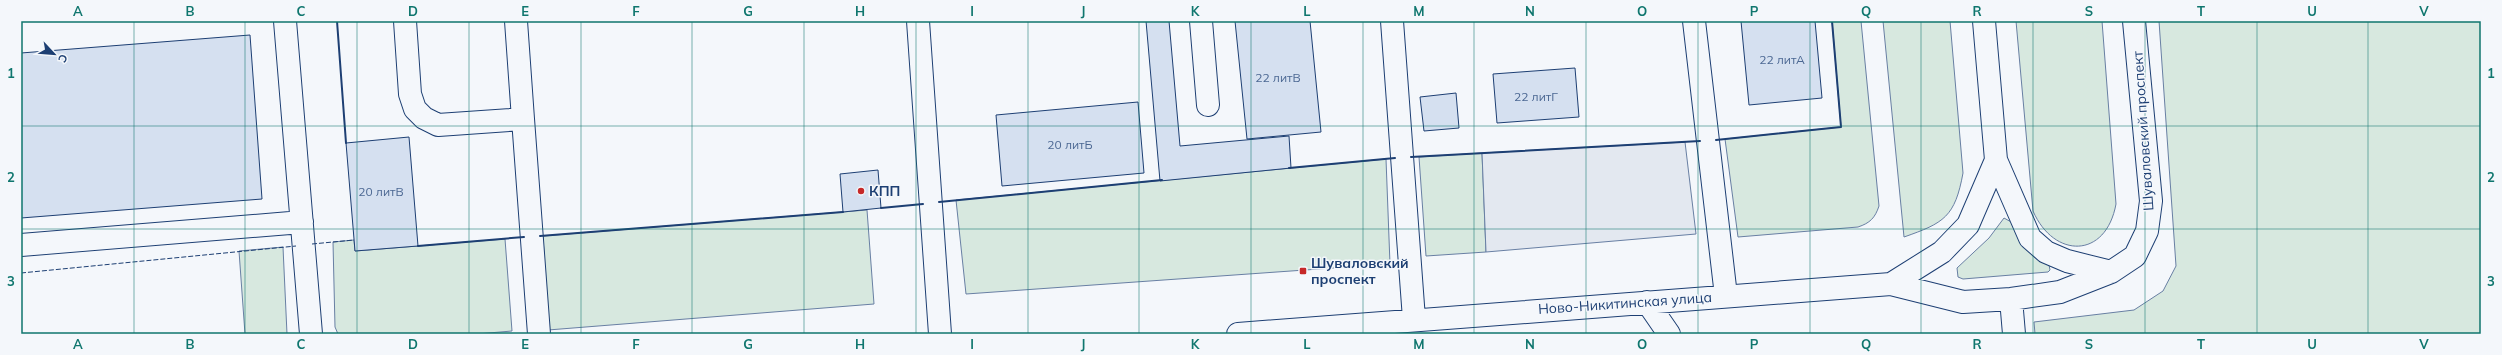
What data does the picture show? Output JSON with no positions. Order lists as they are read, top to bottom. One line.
{"streets":{"street":["Шуваловский проспект","Ново-Никитинская улица"]},"crossings":[["Шуваловский проспект","Ново-Никитинская улица"]],"places":{"other":["КПП"],"transit":["Шуваловский проспект"]},"house_numbers":["22 литА","22 литВ","22 литГ","20 литБ","20 литВ"],"north":"bottom right","grid":{"columns":["A","B","C","D","E","F","G","H","I","J","K","L","M","N","O","P","Q","R","S","T","U","V"],"rows":["1","2","3"]}}
